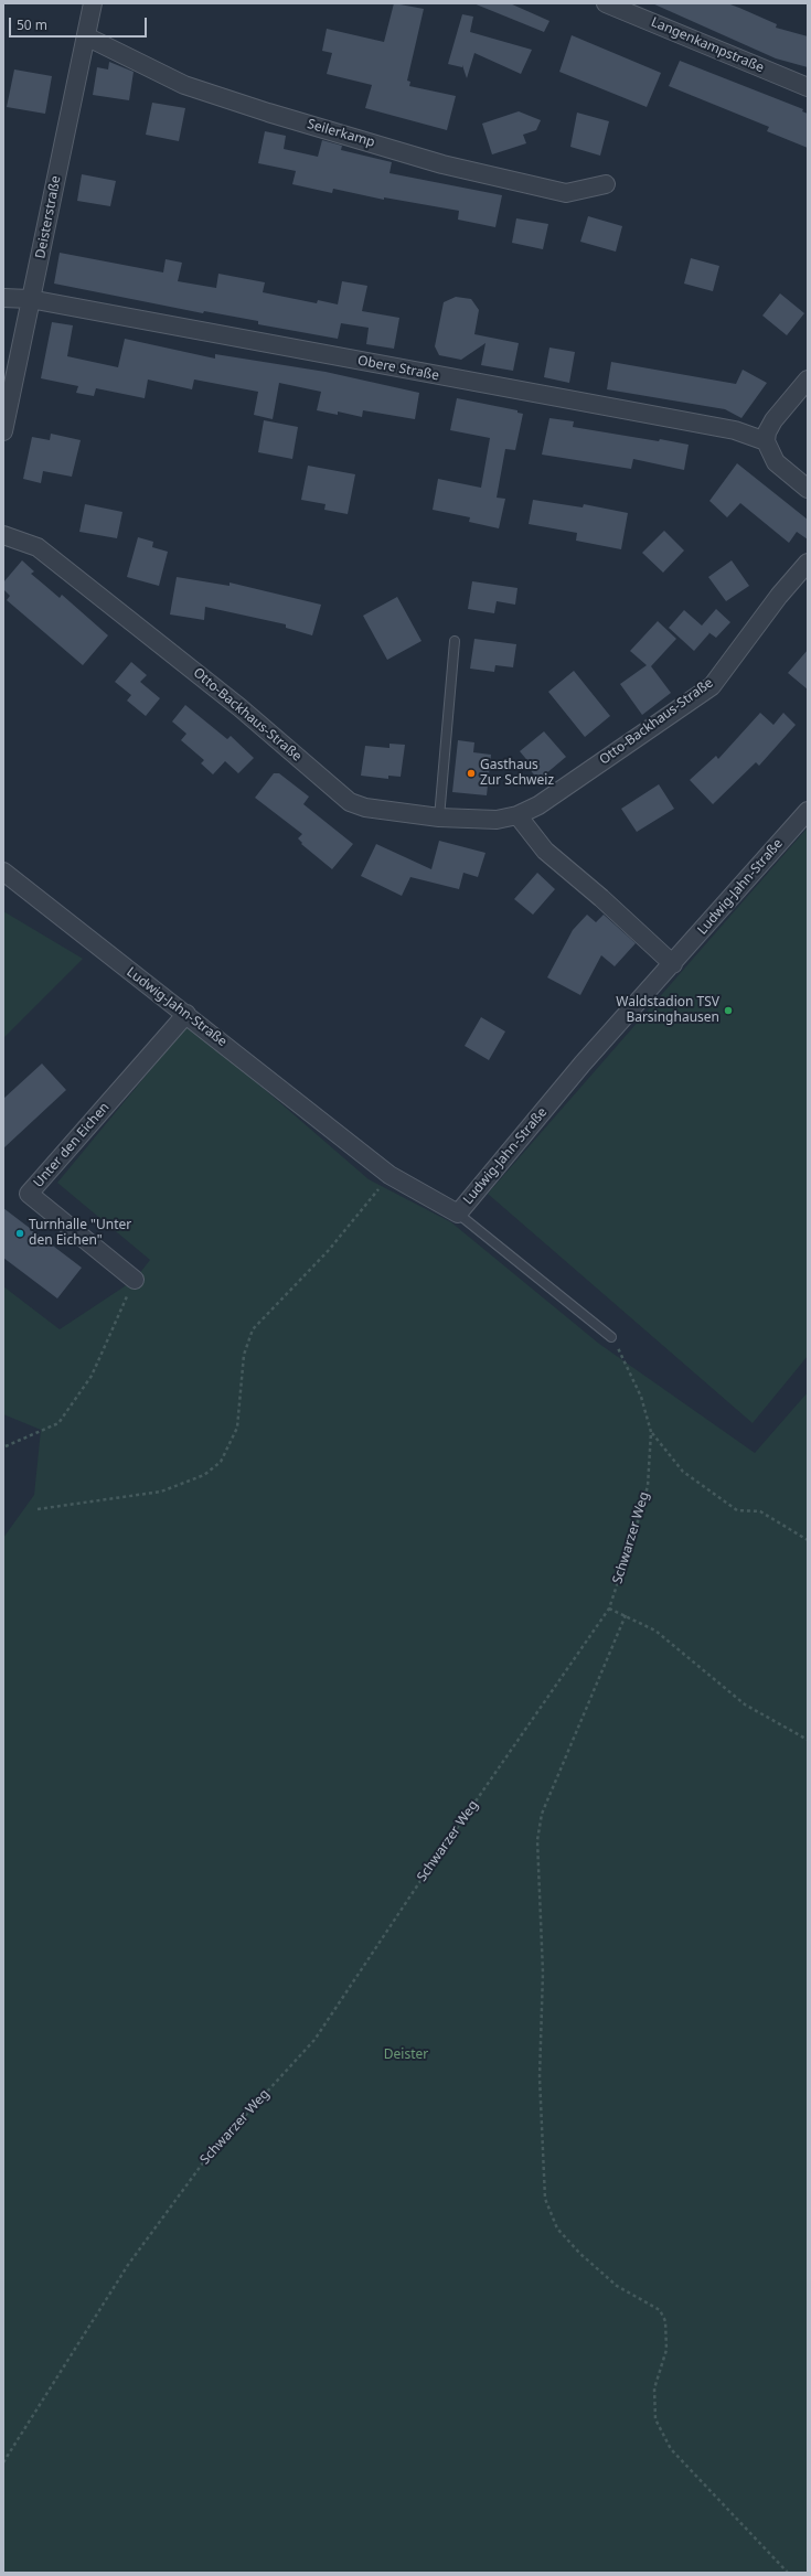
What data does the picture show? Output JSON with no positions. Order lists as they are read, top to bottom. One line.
{"streets":{"street":["Langenkampstraße","Seilerkamp","Deisterstraße","Obere Straße","Otto-Backhaus-Straße","Ludwig-Jahn-Straße","Unter den Eichen"],"path":["Schwarzer Weg"]},"crossings":[["Seilerkamp","Deisterstraße"],["Deisterstraße","Obere Straße"],["Ludwig-Jahn-Straße","Unter den Eichen"]],"parks":["Deister"],"places":["Gasthaus Zur Schweiz","Waldstadion TSV Barsinghausen","Turnhalle \"Unter den Eichen\""],"scale_bar":"50 m"}
